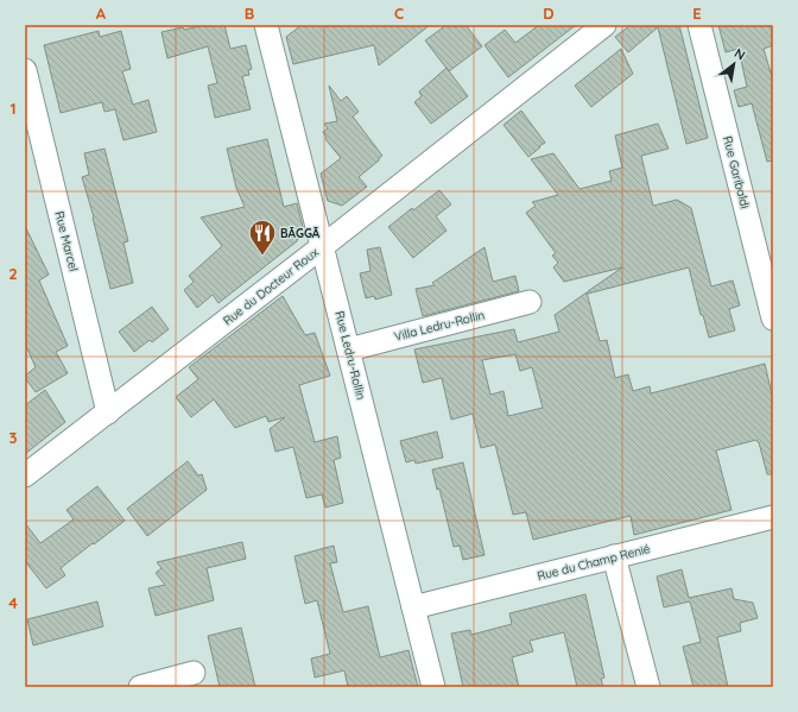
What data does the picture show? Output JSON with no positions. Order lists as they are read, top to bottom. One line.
{"streets":{"street":["Rue Garibaldi","Rue Marcel","Rue du Docteur Roux","Villa Ledru-Rollin","Rue Ledru-Rollin","Rue du Champ Renié"]},"crossings":[["Rue Marcel","Rue du Docteur Roux"],["Rue du Docteur Roux","Rue Ledru-Rollin"],["Villa Ledru-Rollin","Rue Ledru-Rollin"],["Rue Ledru-Rollin","Rue du Champ Renié"]],"places":{"restaurant":["BĀGGĀ"]},"north":"top right","grid":{"columns":["A","B","C","D","E"],"rows":["1","2","3","4"]}}
